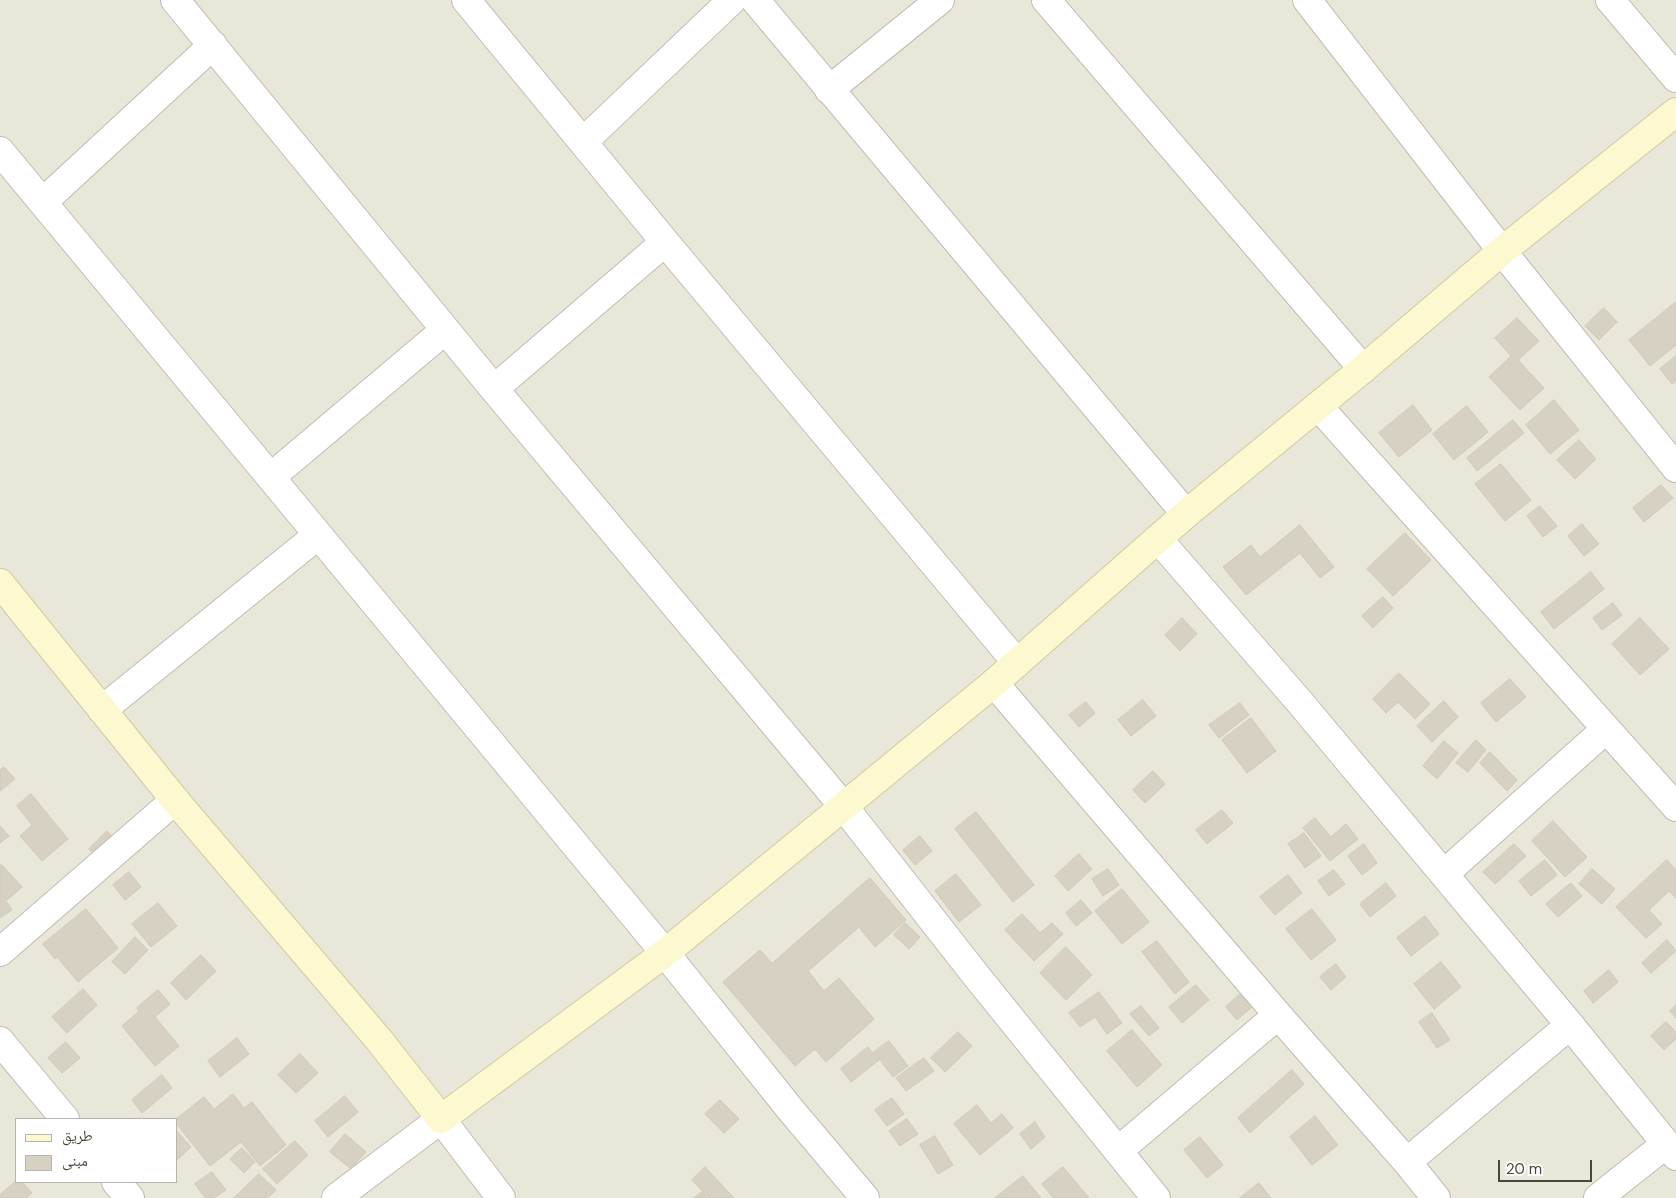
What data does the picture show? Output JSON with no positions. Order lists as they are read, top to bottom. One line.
{"legend":["طريق","مبنى"],"scale_bar":"20 m"}
